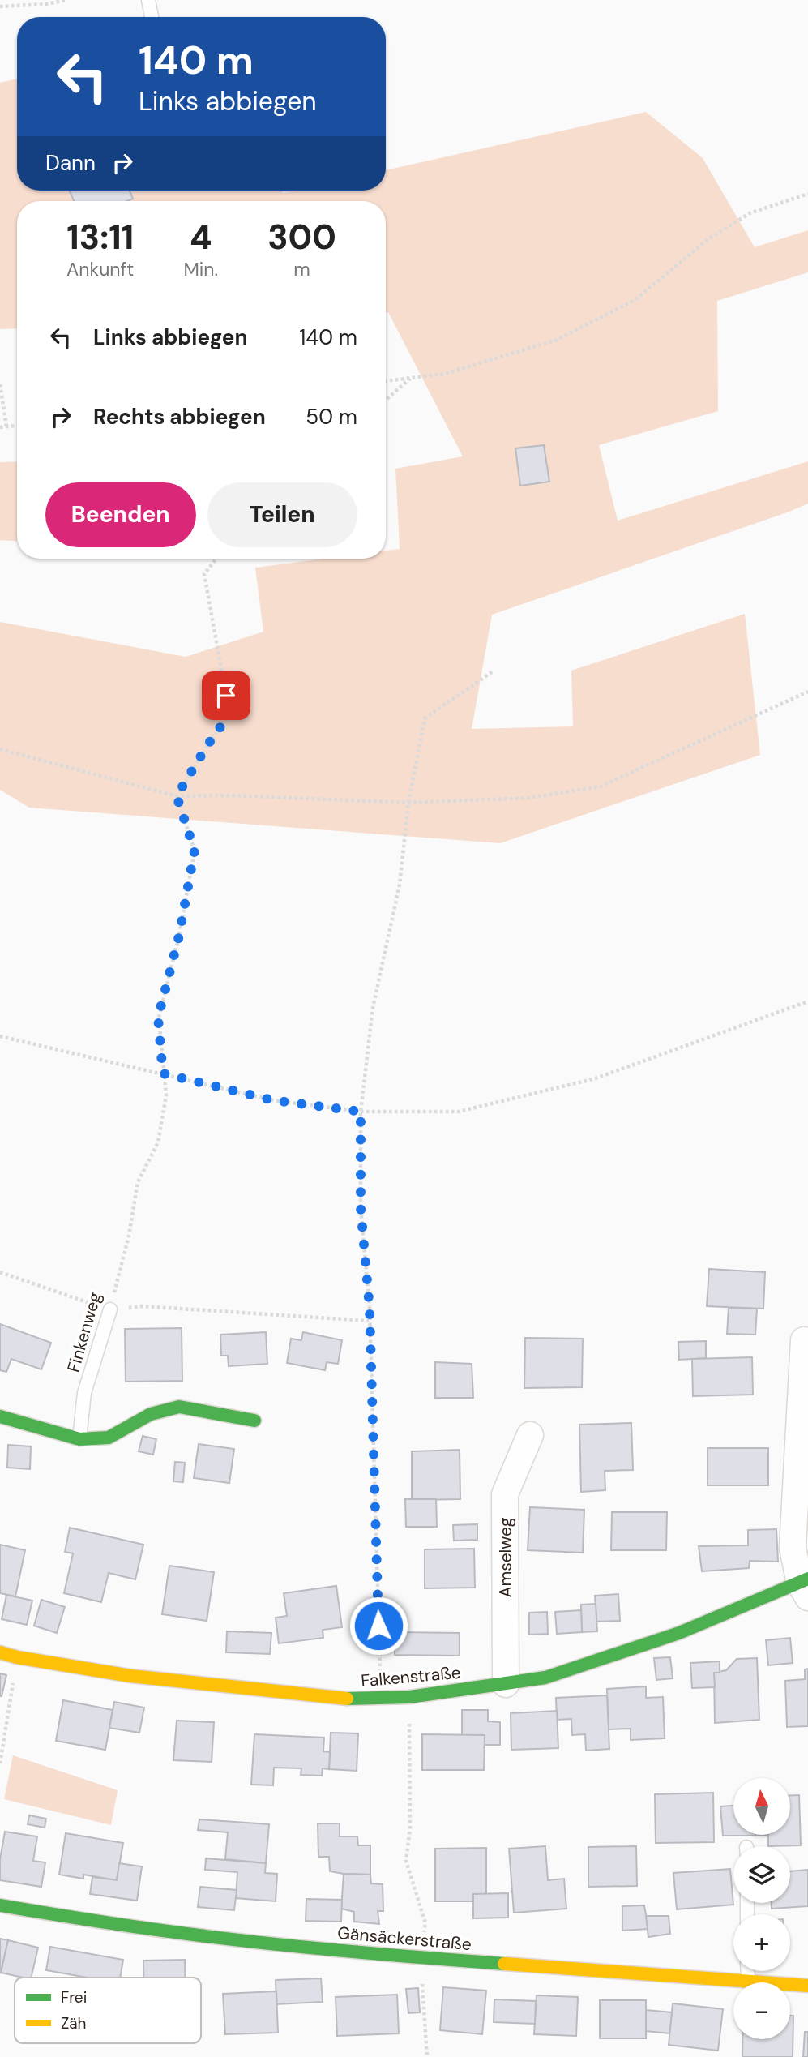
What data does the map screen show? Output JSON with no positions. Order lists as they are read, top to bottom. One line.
{"streets":{"street":["Amselweg","Falkenstraße","Gänsäckerstraße"],"lane":["Finkenweg"]},"crossings":[["Amselweg","Falkenstraße"]],"legend":["Frei","Zäh"],"north":"top","page":{"turn":["140 m","Links abbiegen"],"then":"Dann","eta":["13:11","Ankunft","4","Min.","300","m"],"list":[{"name":"Links abbiegen","value":"140 m"},{"name":"Rechts abbiegen","value":"50 m"}],"buttons":["Beenden","Teilen"],"map_buttons":["+","−"]}}
